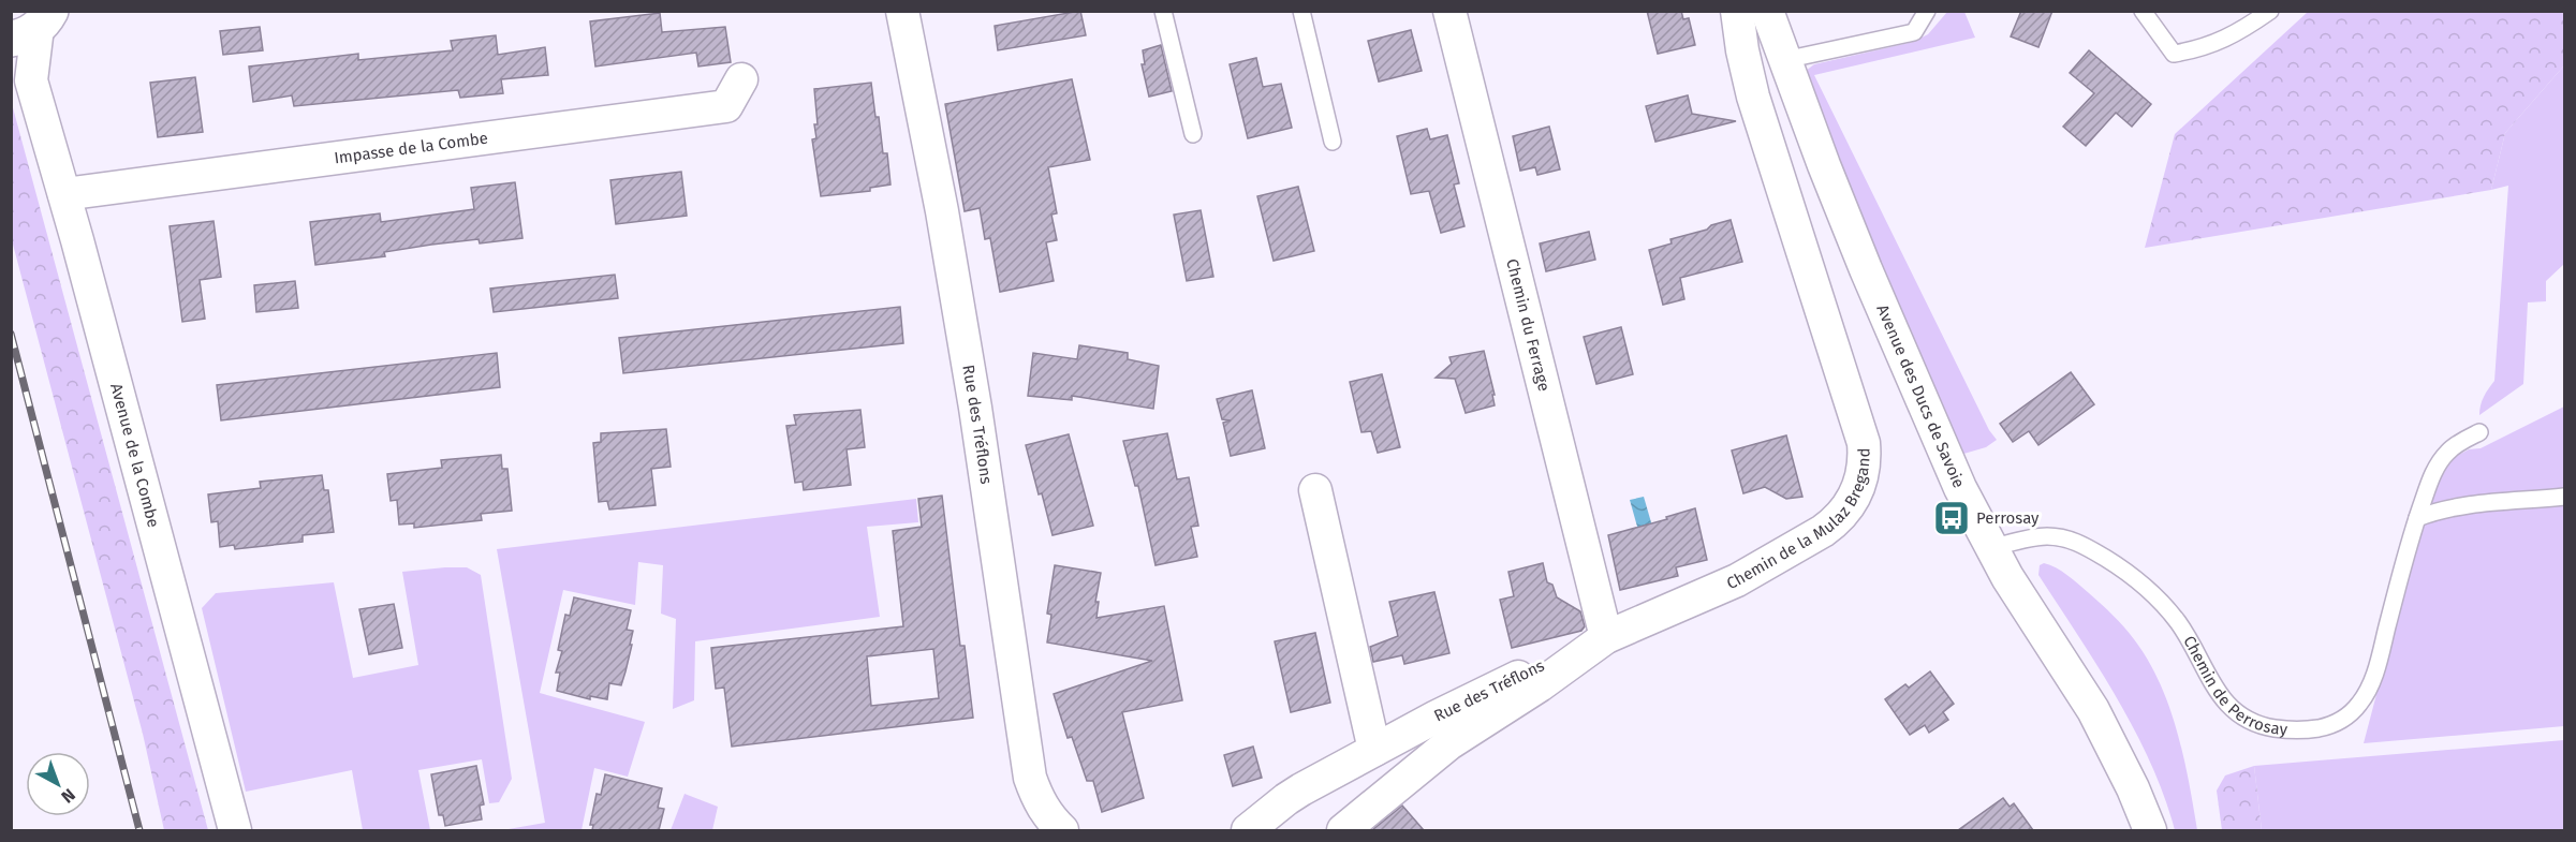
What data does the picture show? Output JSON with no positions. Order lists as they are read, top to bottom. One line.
{"streets":{"street":["Impasse de la Combe","Chemin du Ferrage","Avenue des Ducs de Savoie","Rue des Tréflons","Avenue de la Combe","Chemin de la Mulaz Bregand"],"lane":["Chemin de Perrosay"]},"crossings":[["Impasse de la Combe","Avenue de la Combe"],["Chemin du Ferrage","Rue des Tréflons"],["Chemin du Ferrage","Chemin de la Mulaz Bregand"],["Avenue des Ducs de Savoie","Chemin de Perrosay"],["Rue des Tréflons","Chemin de la Mulaz Bregand"]],"places":{"bus stop":["Perrosay"]},"north":"bottom right"}
